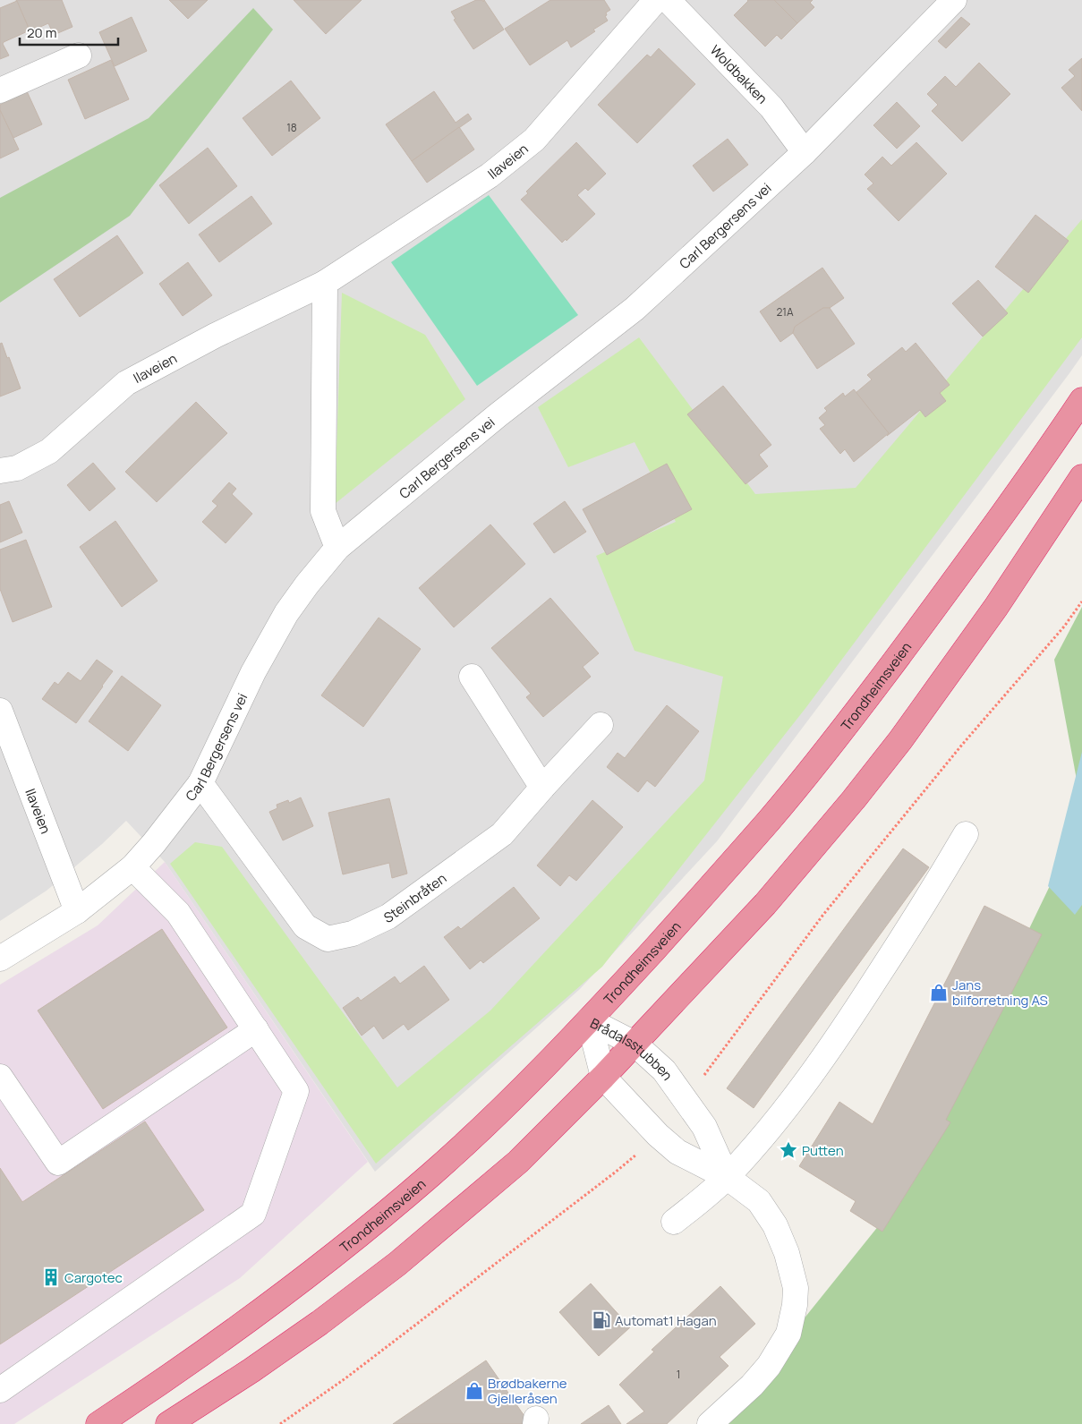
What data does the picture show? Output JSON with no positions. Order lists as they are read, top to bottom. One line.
{"streets":{"highway":["Trondheimsveien"],"street":["Woldbakken","Ilaveien","Carl Bergersens vei","Steinbråten","Brådalsstubben"]},"crossings":[["Woldbakken","Carl Bergersens vei"],["Ilaveien","Carl Bergersens vei"],["Carl Bergersens vei","Steinbråten"],["Trondheimsveien","Brådalsstubben"]],"places":{"shop":["Jans bilforretning AS","Brødbakerne Gjelleråsen"],"place":["Putten"],"building":["Cargotec"],"fuel station":["Automat1 Hagan"]},"house_numbers":["18","21A","1"],"scale_bar":"20 m"}
